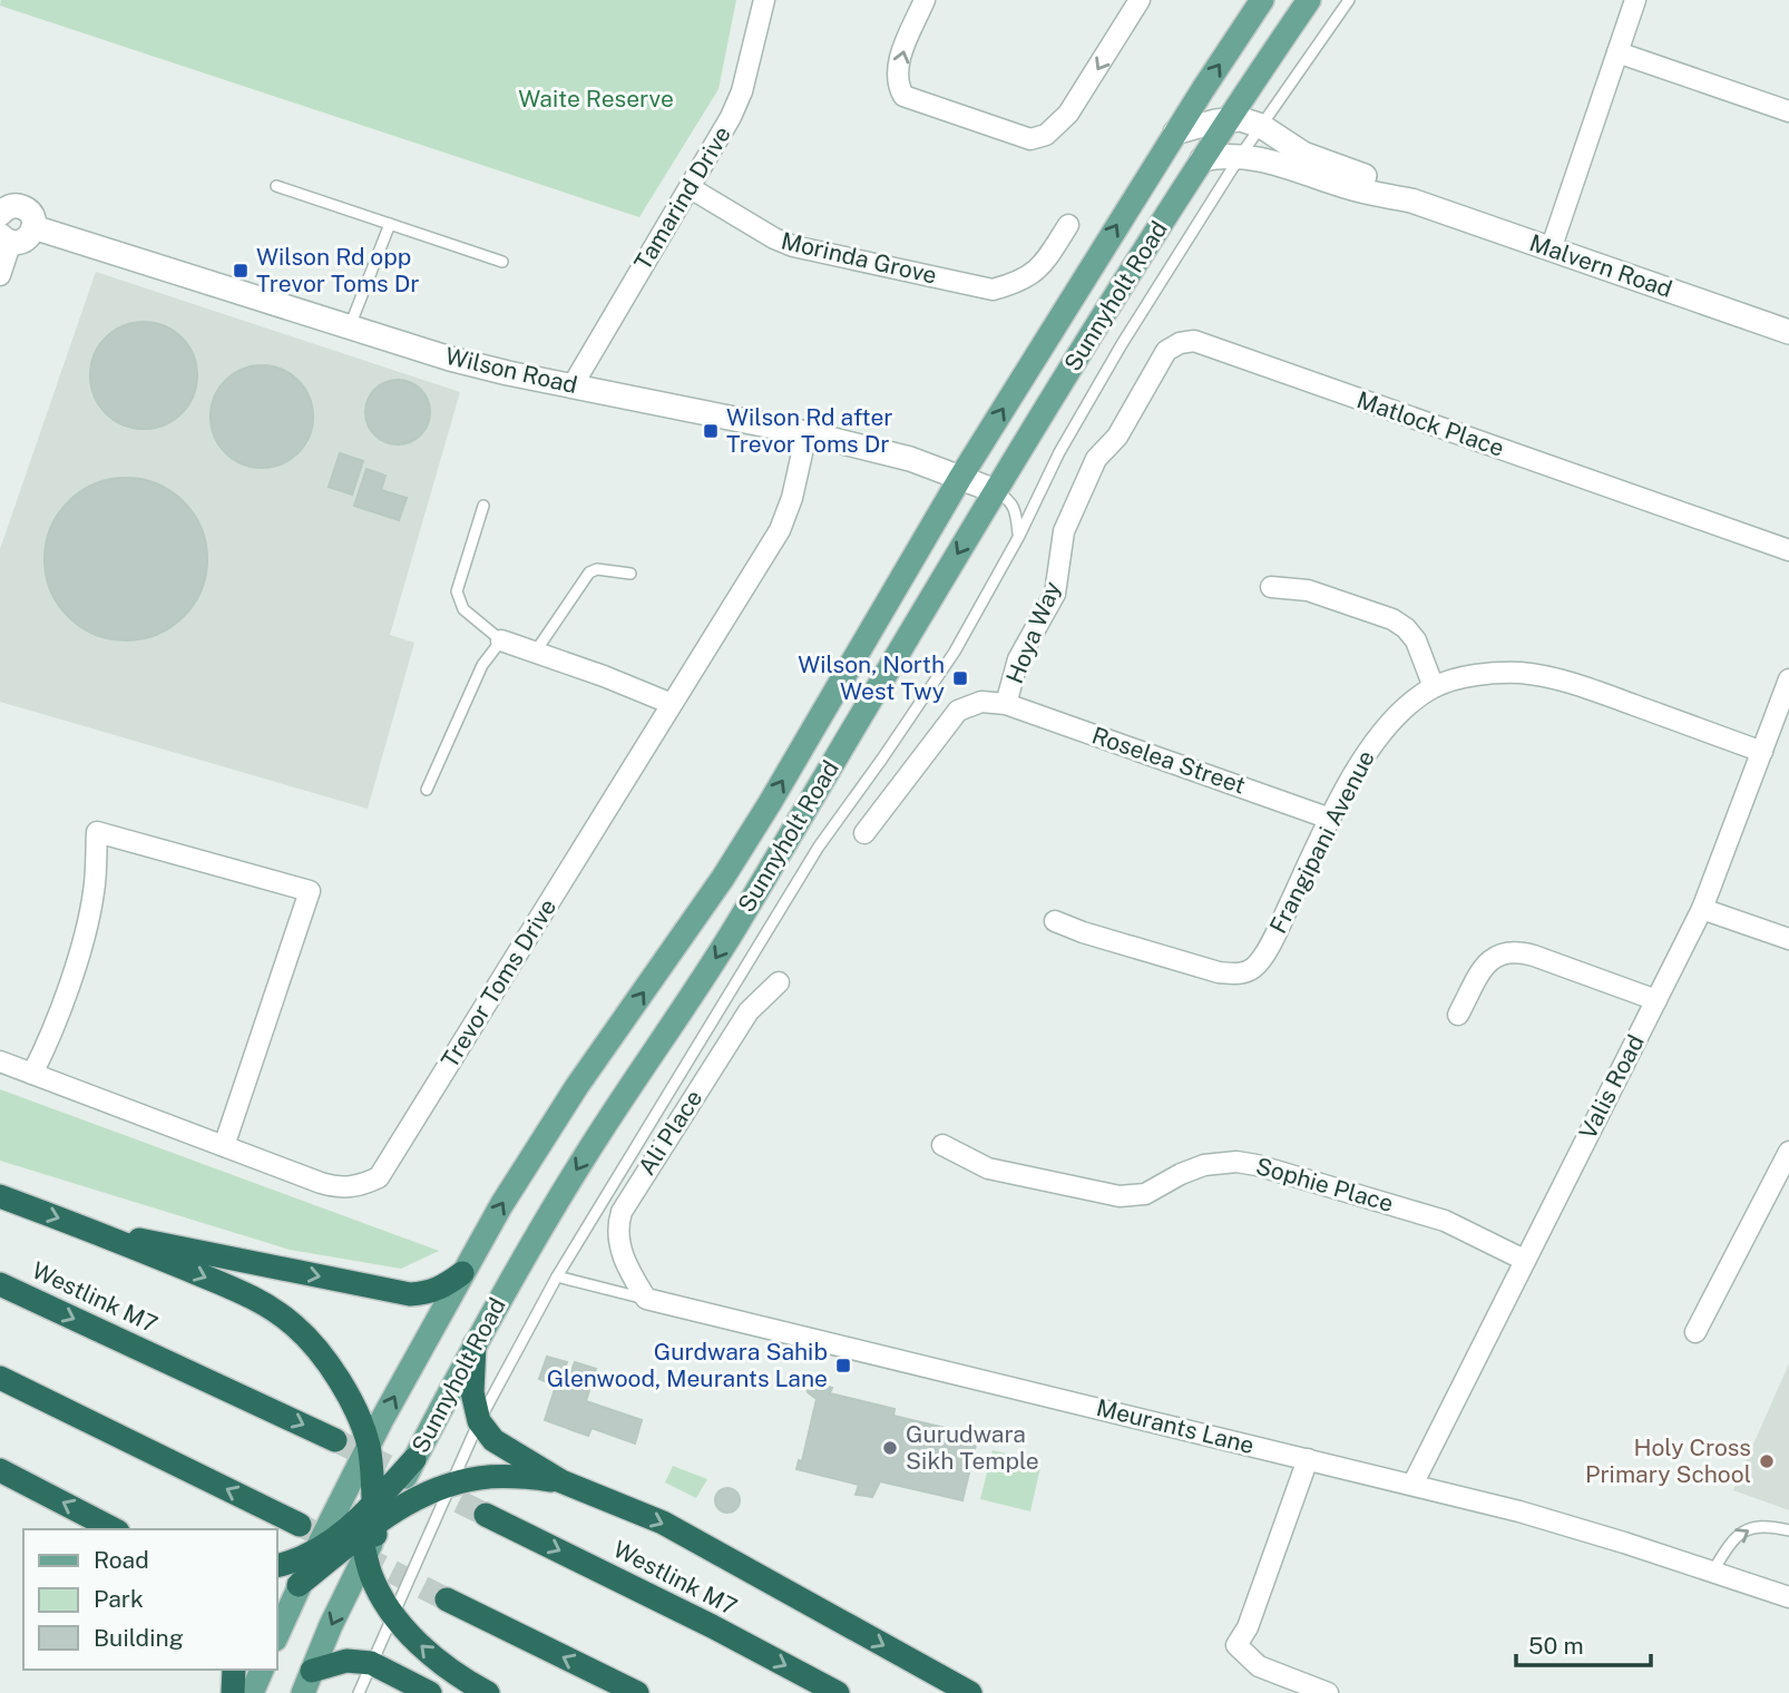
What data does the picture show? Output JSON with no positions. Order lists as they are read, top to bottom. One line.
{"streets":{"highway":["Westlink M7"],"main road":["Sunnyholt Road"],"street":["Tamarind Drive","Morinda Grove","Malvern Road","Wilson Road","Matlock Place","Hoya Way","Roselea Street","Frangipani Avenue","Trevor Toms Drive","Valis Road","Ali Place","Sophie Place","Meurants Lane"]},"crossings":[["Tamarind Drive","Morinda Grove"],["Tamarind Drive","Wilson Road"],["Malvern Road","Sunnyholt Road"],["Sunnyholt Road","Wilson Road"],["Wilson Road","Trevor Toms Drive"],["Matlock Place","Hoya Way"],["Hoya Way","Roselea Street"],["Roselea Street","Frangipani Avenue"],["Frangipani Avenue","Valis Road"],["Valis Road","Sophie Place"],["Valis Road","Meurants Lane"],["Ali Place","Meurants Lane"]],"parks":["Waite Reserve"],"places":{"transit":["Wilson Rd opp Trevor Toms Dr","Wilson Rd after Trevor Toms Dr","Wilson, North West Twy","Gurdwara Sahib Glenwood, Meurants Lane"],"other":["Gurudwara Sikh Temple","Holy Cross Primary School"]},"legend":["Road","Park","Building"],"scale_bar":"50 m"}
